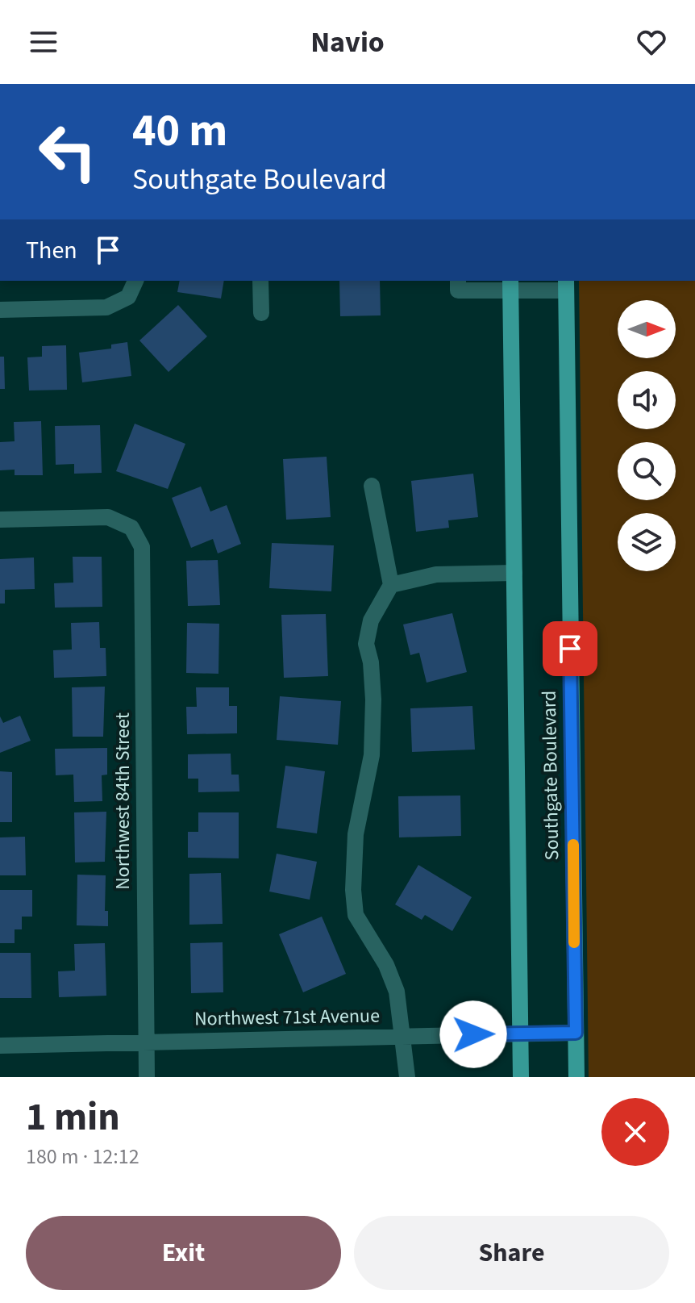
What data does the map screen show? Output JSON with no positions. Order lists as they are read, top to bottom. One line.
{"streets":{"main road":["Southgate Boulevard"],"street":["Northwest 84th Street","Northwest 71st Avenue"]},"crossings":[["Southgate Boulevard","Northwest 71st Avenue"],["Northwest 84th Street","Northwest 71st Avenue"]],"north":"right","page":{"header":"Navio","turn":["40 m","Southgate Boulevard"],"then":"Then","heading":["1 min","180 m · 12:12"],"buttons":["Exit","Share"]}}
